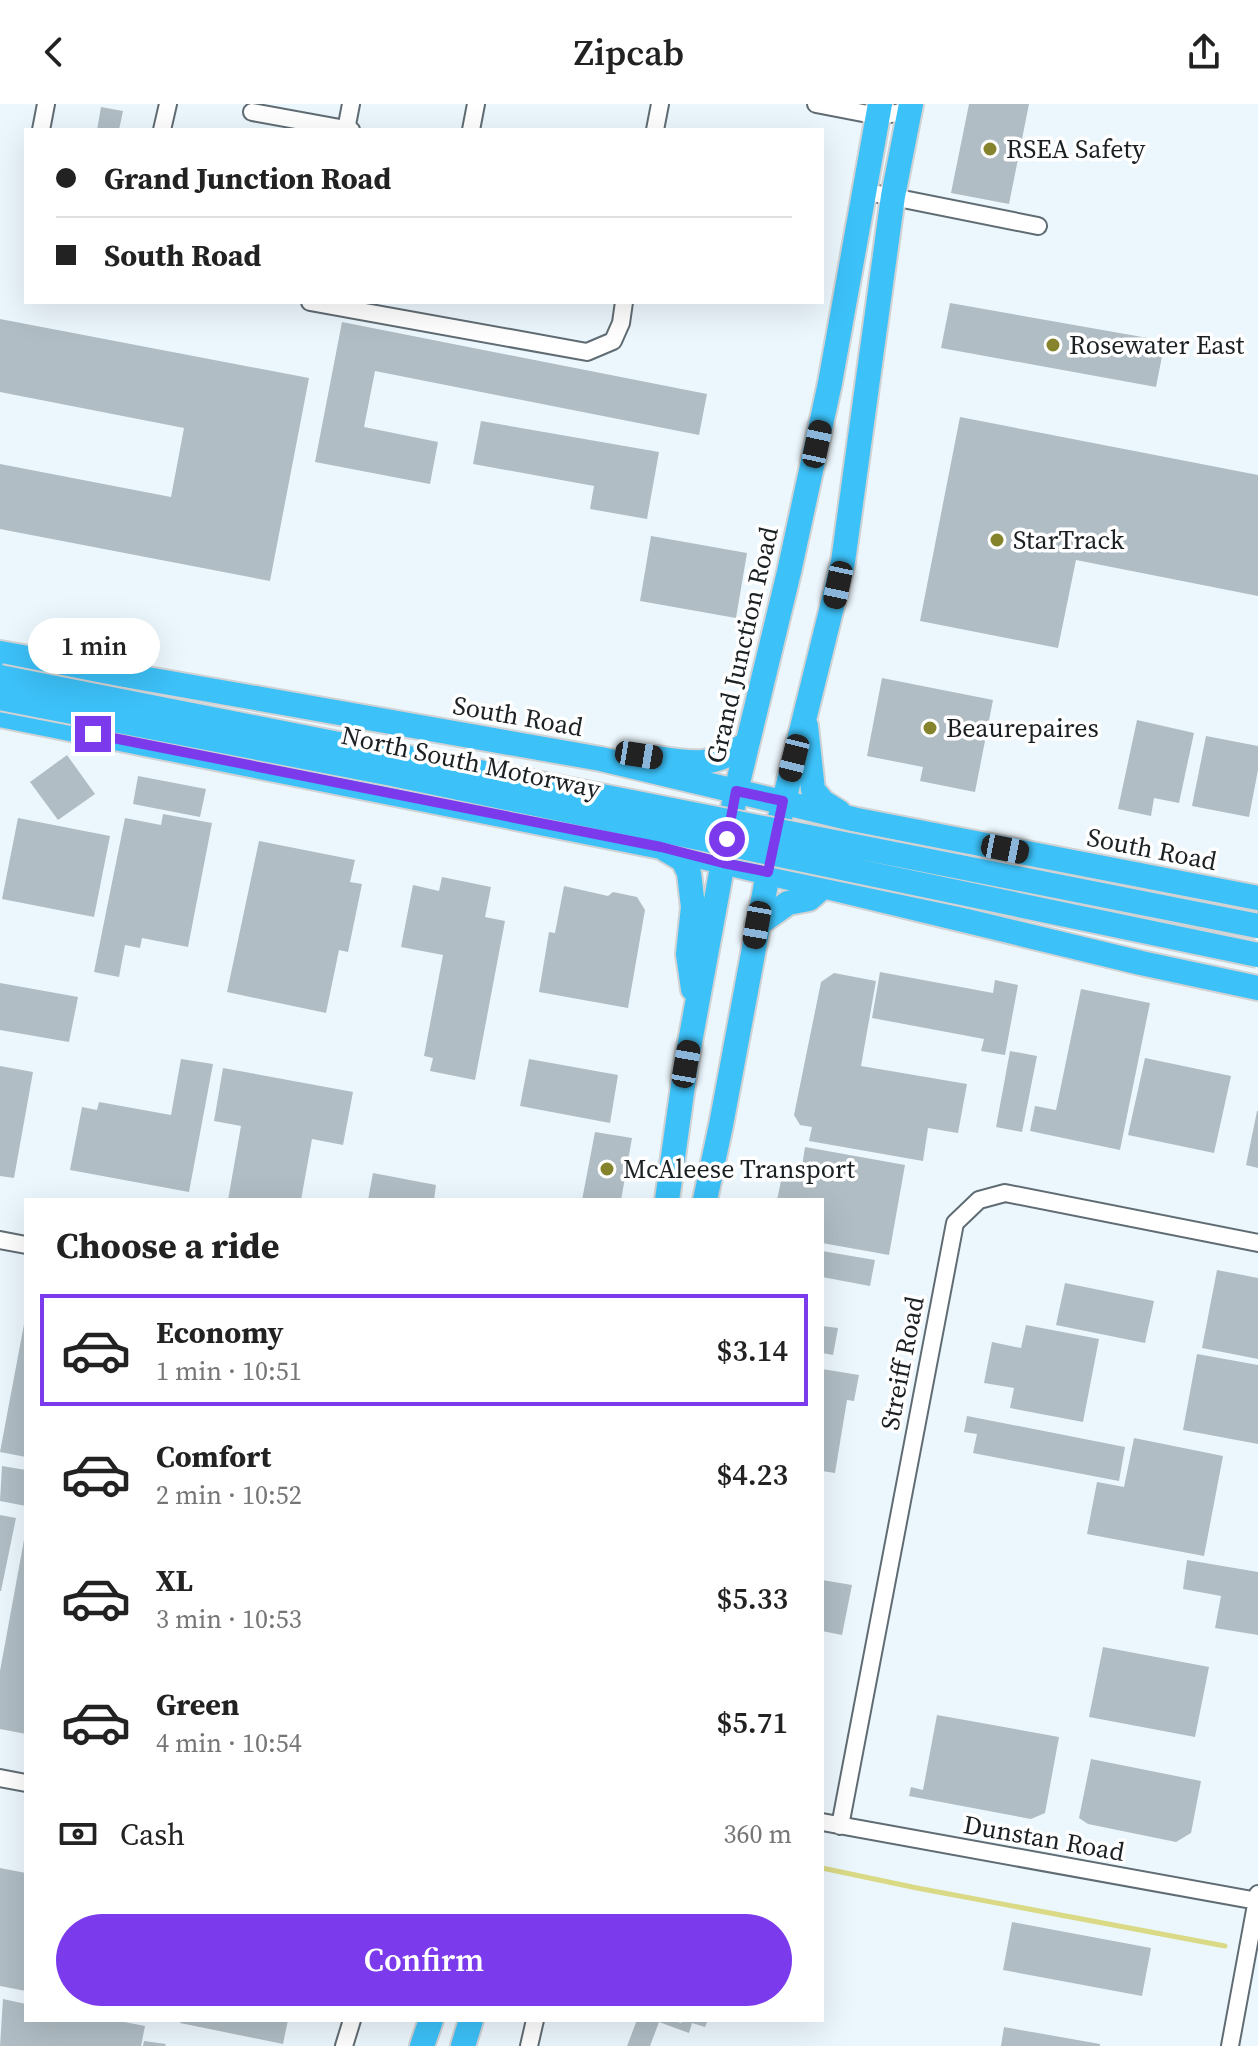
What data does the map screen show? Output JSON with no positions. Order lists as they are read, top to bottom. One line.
{"streets":{"highway":["Grand Junction Road","South Road","North South Motorway"],"street":["Streiff Road","Dunstan Road"]},"crossings":[["Grand Junction Road","South Road"],["Streiff Road","Dunstan Road"]],"places":["RSEA Safety","Rosewater East","StarTrack","Beaurepaires","McAleese Transport"],"page":{"header":"Zipcab","banner":["Grand Junction Road","South Road"],"bubble":"1 min","heading":"Choose a ride","list":[{"name":"Economy","note":"1 min · 10:51","value":"$3.14"},{"name":"Comfort","note":"2 min · 10:52","value":"$4.23"},{"name":"XL","note":"3 min · 10:53","value":"$5.33"},{"name":"Green","note":"4 min · 10:54","value":"$5.71"}],"pay":["Cash","360 m"],"buttons":"Confirm"}}
